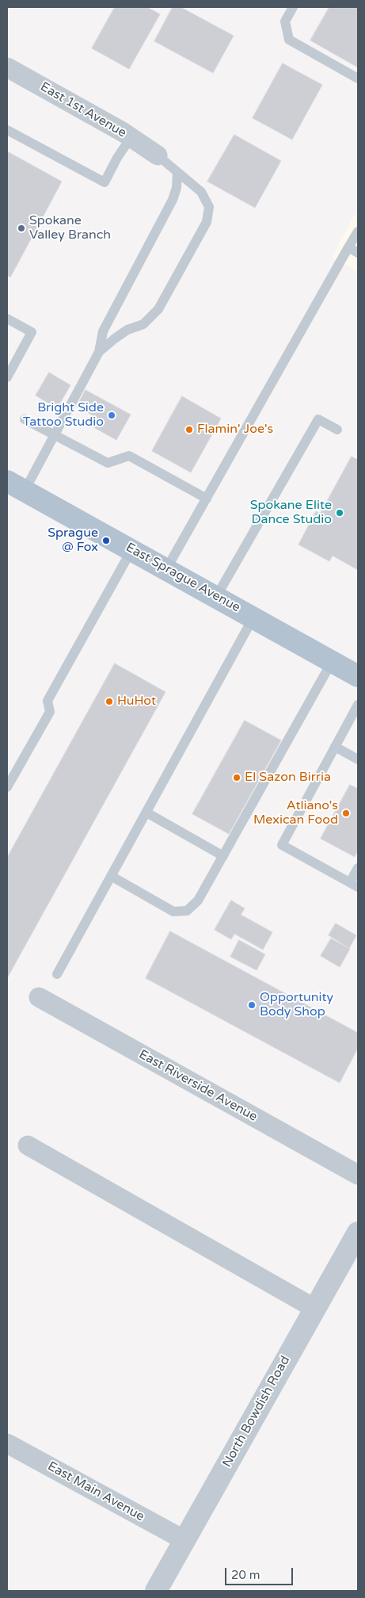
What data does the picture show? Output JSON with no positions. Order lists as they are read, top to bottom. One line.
{"streets":{"main road":["East Sprague Avenue"],"street":["East 1st Avenue","East Riverside Avenue","North Bowdish Road","East Main Avenue"]},"crossings":[["North Bowdish Road","East Main Avenue"]],"places":["Spokane Valley Branch","Bright Side Tattoo Studio","Flamin' Joe's","Spokane Elite Dance Studio","Sprague @ Fox","HuHot","El Sazon Birria","Atliano's Mexican Food","Opportunity Body Shop"],"scale_bar":"20 m"}
